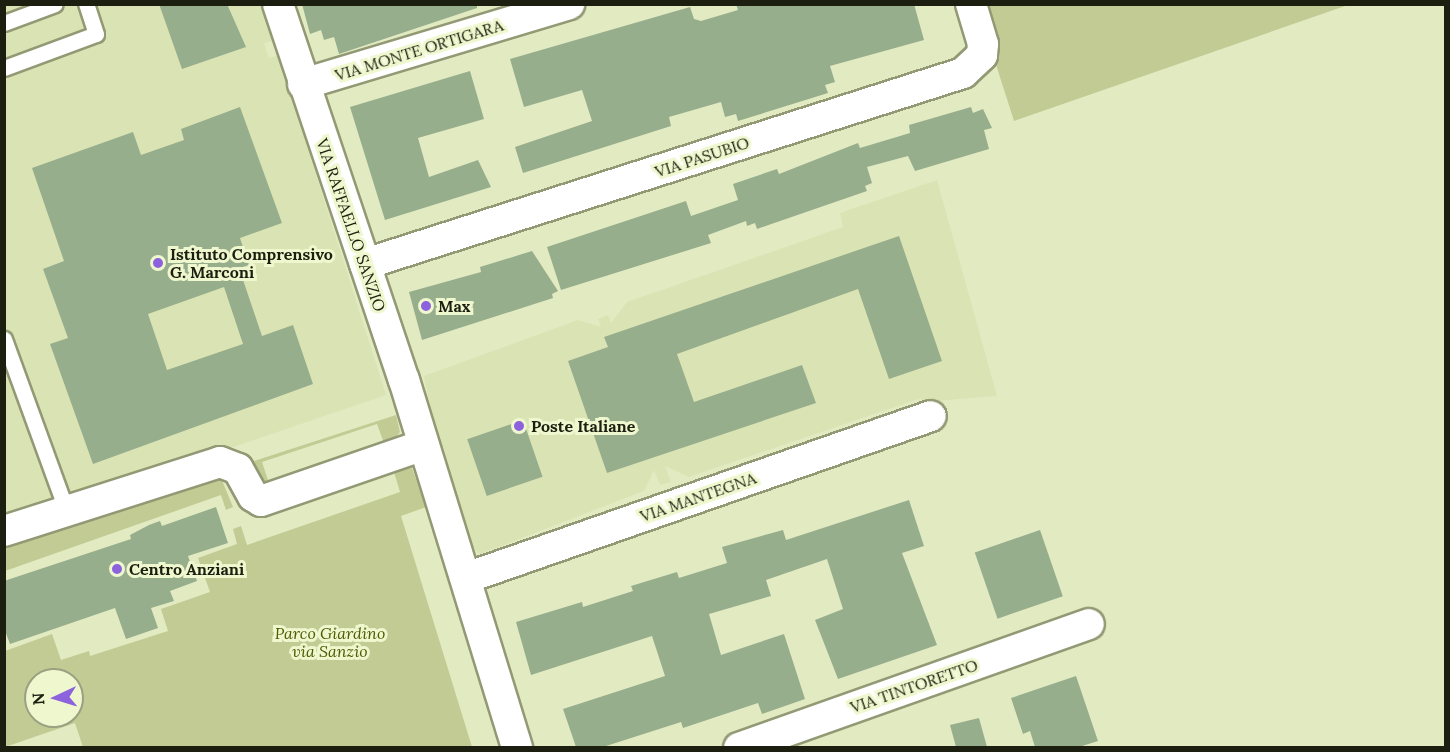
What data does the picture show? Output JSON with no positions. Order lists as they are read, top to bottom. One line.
{"streets":{"street":["VIA MONTE ORTIGARA","VIA PASUBIO","VIA RAFFAELLO SANZIO","VIA MANTEGNA","VIA TINTORETTO"]},"crossings":[["VIA MONTE ORTIGARA","VIA RAFFAELLO SANZIO"],["VIA PASUBIO","VIA RAFFAELLO SANZIO"],["VIA RAFFAELLO SANZIO","VIA MANTEGNA"]],"parks":["Parco Giardino via Sanzio"],"places":["Istituto Comprensivo G. Marconi","Max","Poste Italiane","Centro Anziani"],"north":"left"}
